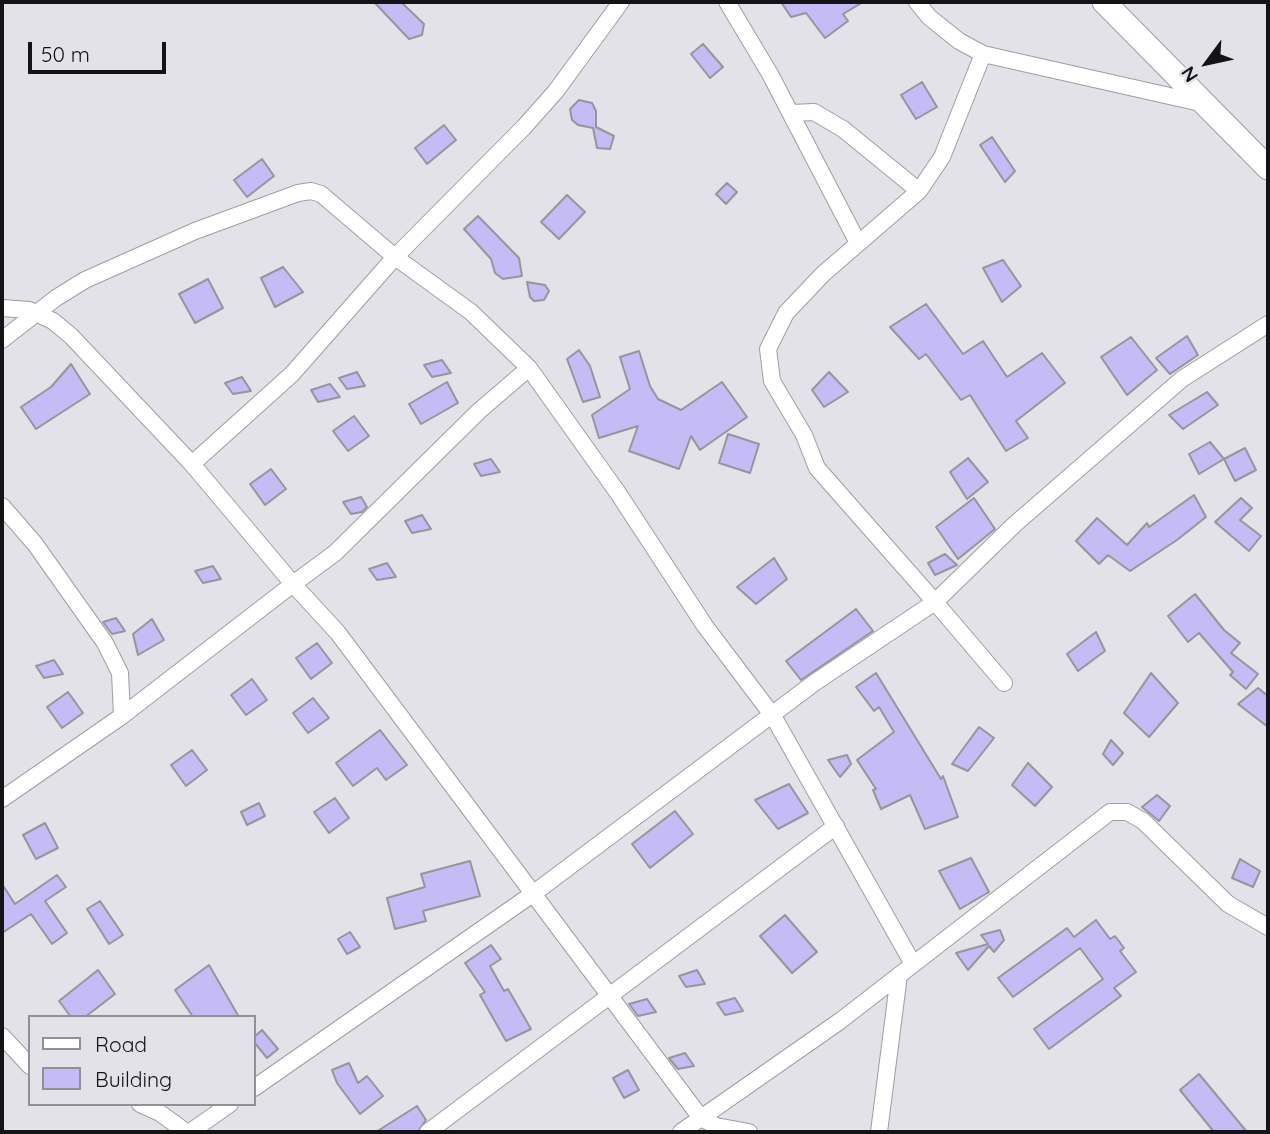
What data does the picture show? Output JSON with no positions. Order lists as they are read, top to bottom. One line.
{"legend":["Road","Building"],"scale_bar":"50 m","north":"bottom left"}
